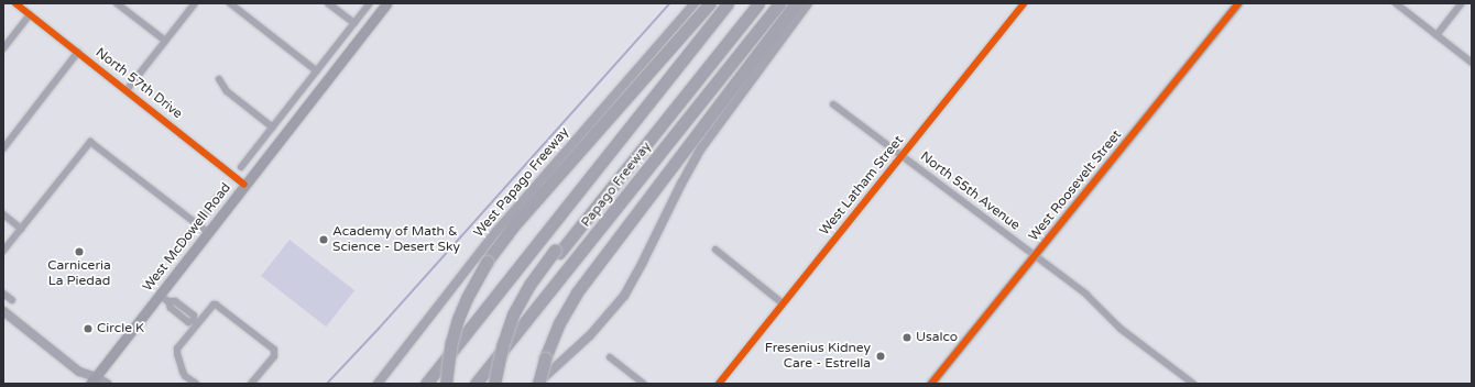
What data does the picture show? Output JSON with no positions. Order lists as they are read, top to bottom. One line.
{"streets":{"highway":["Papago Freeway"],"main road":["West Papago Freeway","West Roosevelt Street","West McDowell Road"],"street":["North 57th Drive","West Latham Street","North 55th Avenue"]},"crossings":[["North 57th Drive","West McDowell Road"],["West Latham Street","North 55th Avenue"],["West Roosevelt Street","North 55th Avenue"]],"places":["Academy of Math & Science - Desert Sky","Carniceria La Piedad","Circle K","Usalco","Fresenius Kidney Care - Estrella"]}
